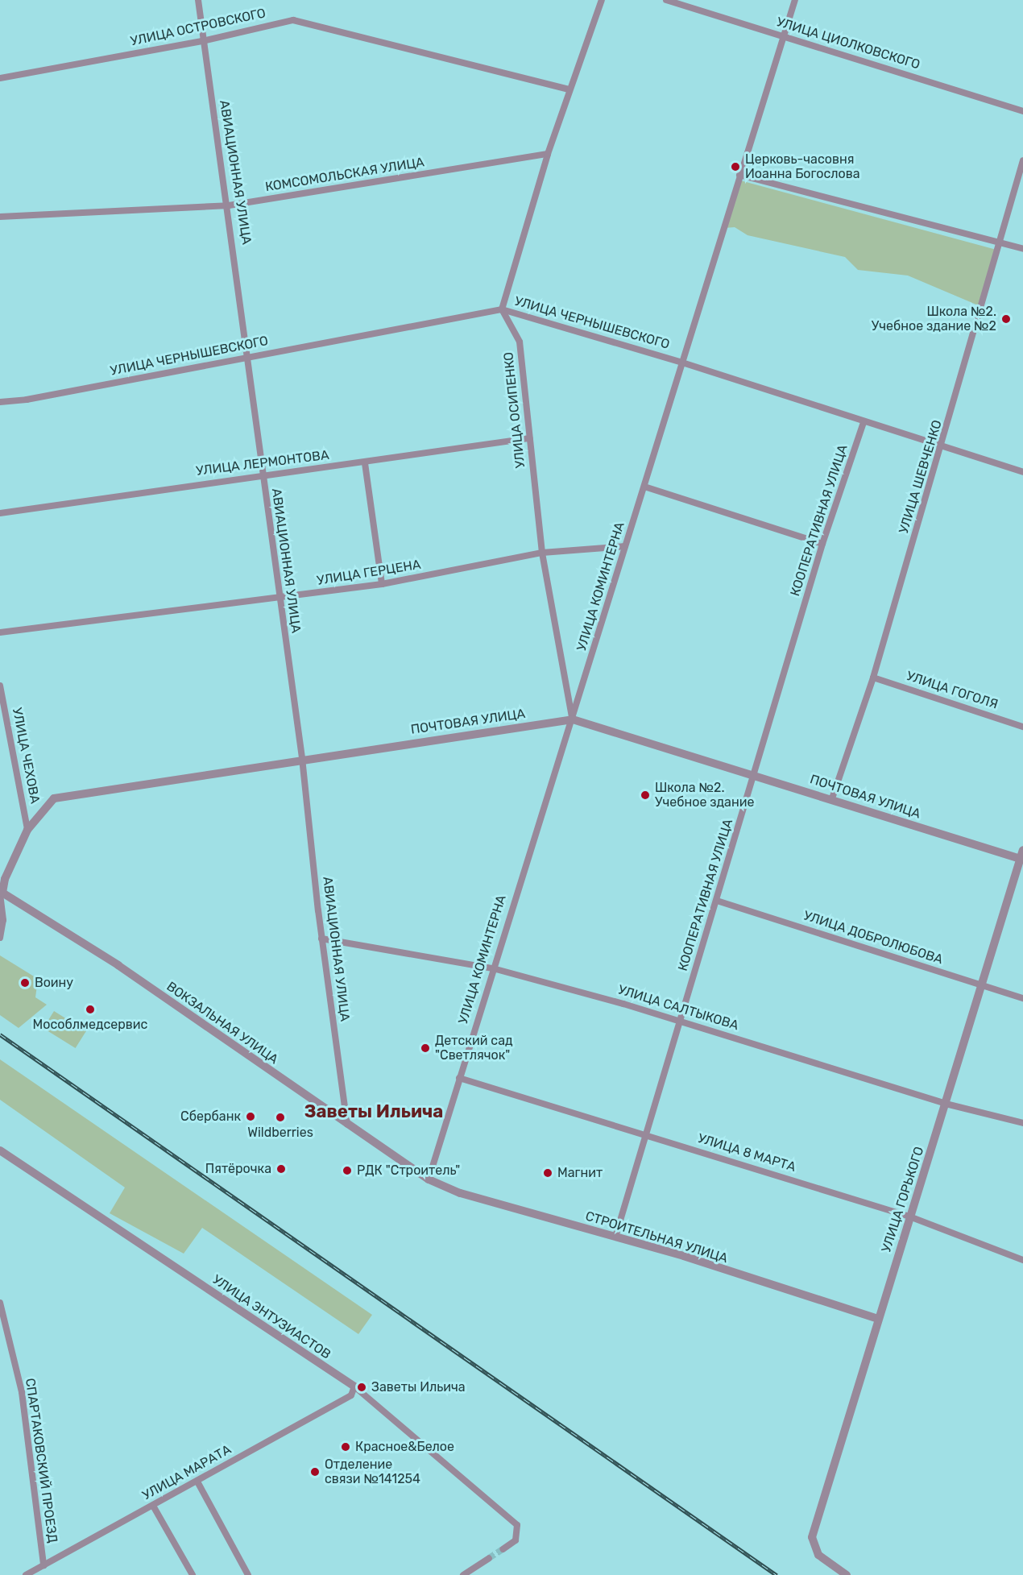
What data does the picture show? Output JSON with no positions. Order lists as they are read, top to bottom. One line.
{"streets":{"street":["УЛИЦА ОСТРОВСКОГО","УЛИЦА ЦИОЛКОВСКОГО","АВИАЦИОННАЯ УЛИЦА","КОМСОМОЛЬСКАЯ УЛИЦА","УЛИЦА ЧЕРНЫШЕВСКОГО","УЛИЦА ОСИПЕНКО","УЛИЦА ЛЕРМОНТОВА","УЛИЦА ШЕВЧЕНКО","КООПЕРАТИВНАЯ УЛИЦА","УЛИЦА ГЕРЦЕНА","УЛИЦА КОМИНТЕРНА","УЛИЦА ГОГОЛЯ","ПОЧТОВАЯ УЛИЦА","УЛИЦА ЧЕХОВА","УЛИЦА ДОБРОЛЮБОВА","УЛИЦА САЛТЫКОВА","ВОКЗАЛЬНАЯ УЛИЦА","УЛИЦА 8 МАРТА","УЛИЦА ГОРЬКОГО","СТРОИТЕЛЬНАЯ УЛИЦА","УЛИЦА ЭНТУЗИАСТОВ","СПАРТАКОВСКИЙ ПРОЕЗД","УЛИЦА МАРАТА"]},"crossings":[["УЛИЦА ОСТРОВСКОГО","АВИАЦИОННАЯ УЛИЦА"],["УЛИЦА ЦИОЛКОВСКОГО","УЛИЦА КОМИНТЕРНА"],["АВИАЦИОННАЯ УЛИЦА","КОМСОМОЛЬСКАЯ УЛИЦА"],["АВИАЦИОННАЯ УЛИЦА","УЛИЦА ЧЕРНЫШЕВСКОГО"],["АВИАЦИОННАЯ УЛИЦА","УЛИЦА ЛЕРМОНТОВА"],["АВИАЦИОННАЯ УЛИЦА","УЛИЦА ГЕРЦЕНА"],["АВИАЦИОННАЯ УЛИЦА","ПОЧТОВАЯ УЛИЦА"],["АВИАЦИОННАЯ УЛИЦА","УЛИЦА САЛТЫКОВА"],["АВИАЦИОННАЯ УЛИЦА","ВОКЗАЛЬНАЯ УЛИЦА"],["УЛИЦА ЧЕРНЫШЕВСКОГО","УЛИЦА ОСИПЕНКО"],["УЛИЦА ЧЕРНЫШЕВСКОГО","УЛИЦА ШЕВЧЕНКО"],["УЛИЦА ЧЕРНЫШЕВСКОГО","КООПЕРАТИВНАЯ УЛИЦА"],["УЛИЦА ЧЕРНЫШЕВСКОГО","УЛИЦА КОМИНТЕРНА"],["УЛИЦА ОСИПЕНКО","УЛИЦА ЛЕРМОНТОВА"],["УЛИЦА ОСИПЕНКО","УЛИЦА ГЕРЦЕНА"],["УЛИЦА ОСИПЕНКО","УЛИЦА КОМИНТЕРНА"],["УЛИЦА ОСИПЕНКО","ПОЧТОВАЯ УЛИЦА"],["УЛИЦА ШЕВЧЕНКО","УЛИЦА ГОГОЛЯ"],["УЛИЦА ШЕВЧЕНКО","ПОЧТОВАЯ УЛИЦА"],["КООПЕРАТИВНАЯ УЛИЦА","ПОЧТОВАЯ УЛИЦА"],["КООПЕРАТИВНАЯ УЛИЦА","УЛИЦА ДОБРОЛЮБОВА"],["КООПЕРАТИВНАЯ УЛИЦА","УЛИЦА САЛТЫКОВА"],["КООПЕРАТИВНАЯ УЛИЦА","УЛИЦА 8 МАРТА"],["КООПЕРАТИВНАЯ УЛИЦА","СТРОИТЕЛЬНАЯ УЛИЦА"],["УЛИЦА ГЕРЦЕНА","УЛИЦА КОМИНТЕРНА"],["УЛИЦА КОМИНТЕРНА","ПОЧТОВАЯ УЛИЦА"],["УЛИЦА КОМИНТЕРНА","УЛИЦА САЛТЫКОВА"],["УЛИЦА КОМИНТЕРНА","ВОКЗАЛЬНАЯ УЛИЦА"],["УЛИЦА КОМИНТЕРНА","УЛИЦА 8 МАРТА"],["УЛИЦА КОМИНТЕРНА","СТРОИТЕЛЬНАЯ УЛИЦА"],["ПОЧТОВАЯ УЛИЦА","УЛИЦА ЧЕХОВА"],["ПОЧТОВАЯ УЛИЦА","ВОКЗАЛЬНАЯ УЛИЦА"],["ПОЧТОВАЯ УЛИЦА","УЛИЦА ГОРЬКОГО"],["УЛИЦА ДОБРОЛЮБОВА","УЛИЦА ГОРЬКОГО"],["УЛИЦА САЛТЫКОВА","УЛИЦА ГОРЬКОГО"],["ВОКЗАЛЬНАЯ УЛИЦА","СТРОИТЕЛЬНАЯ УЛИЦА"],["УЛИЦА 8 МАРТА","УЛИЦА ГОРЬКОГО"],["УЛИЦА ГОРЬКОГО","СТРОИТЕЛЬНАЯ УЛИЦА"],["УЛИЦА ЭНТУЗИАСТОВ","УЛИЦА МАРАТА"],["СПАРТАКОВСКИЙ ПРОЕЗД","УЛИЦА МАРАТА"]],"districts":["Заветы Ильича"],"places":["Церковь-часовня Иоанна Богослова","Школа №2. Учебное здание №2","Школа №2. Учебное здание","Воину","Мособлмедсервис","Детский сад \"Светлячок\"","Сбербанк","Wildberries","Пятёрочка","РДК \"Строитель\"","Магнит","Заветы Ильича","Красное&Белое","Отделение связи №141254"]}
